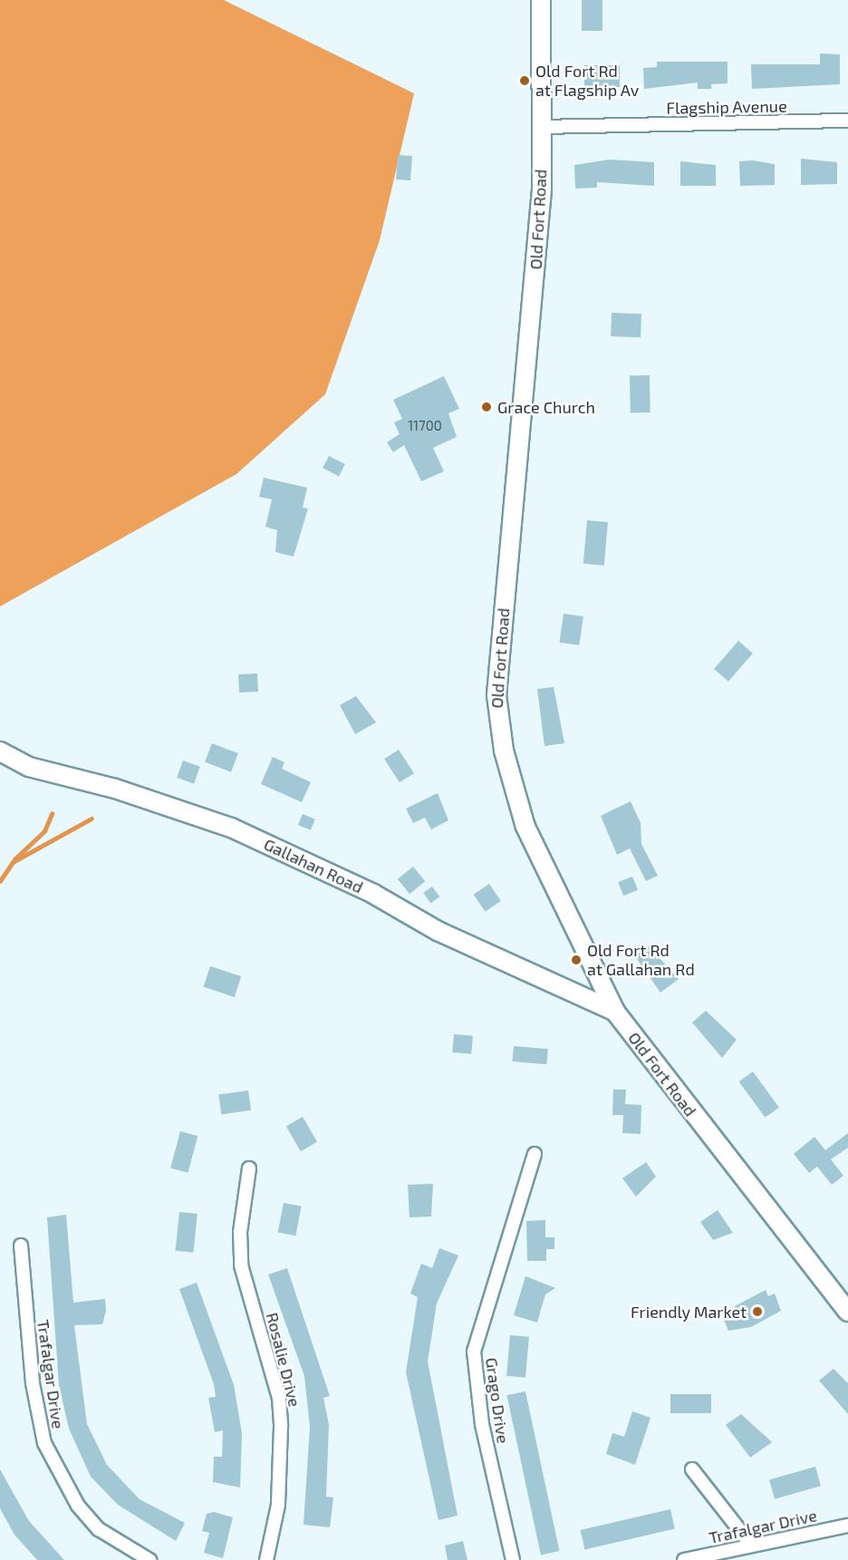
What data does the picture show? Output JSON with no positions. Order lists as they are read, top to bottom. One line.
{"streets":{"main road":["Old Fort Road","Gallahan Road"],"street":["Flagship Avenue","Rosalie Drive","Trafalgar Drive","Grago Drive"]},"crossings":[["Flagship Avenue","Old Fort Road"],["Old Fort Road","Gallahan Road"]],"places":["Old Fort Rd at Flagship Av","Grace Church","Old Fort Rd at Gallahan Rd","Friendly Market"],"house_numbers":["11700"]}
